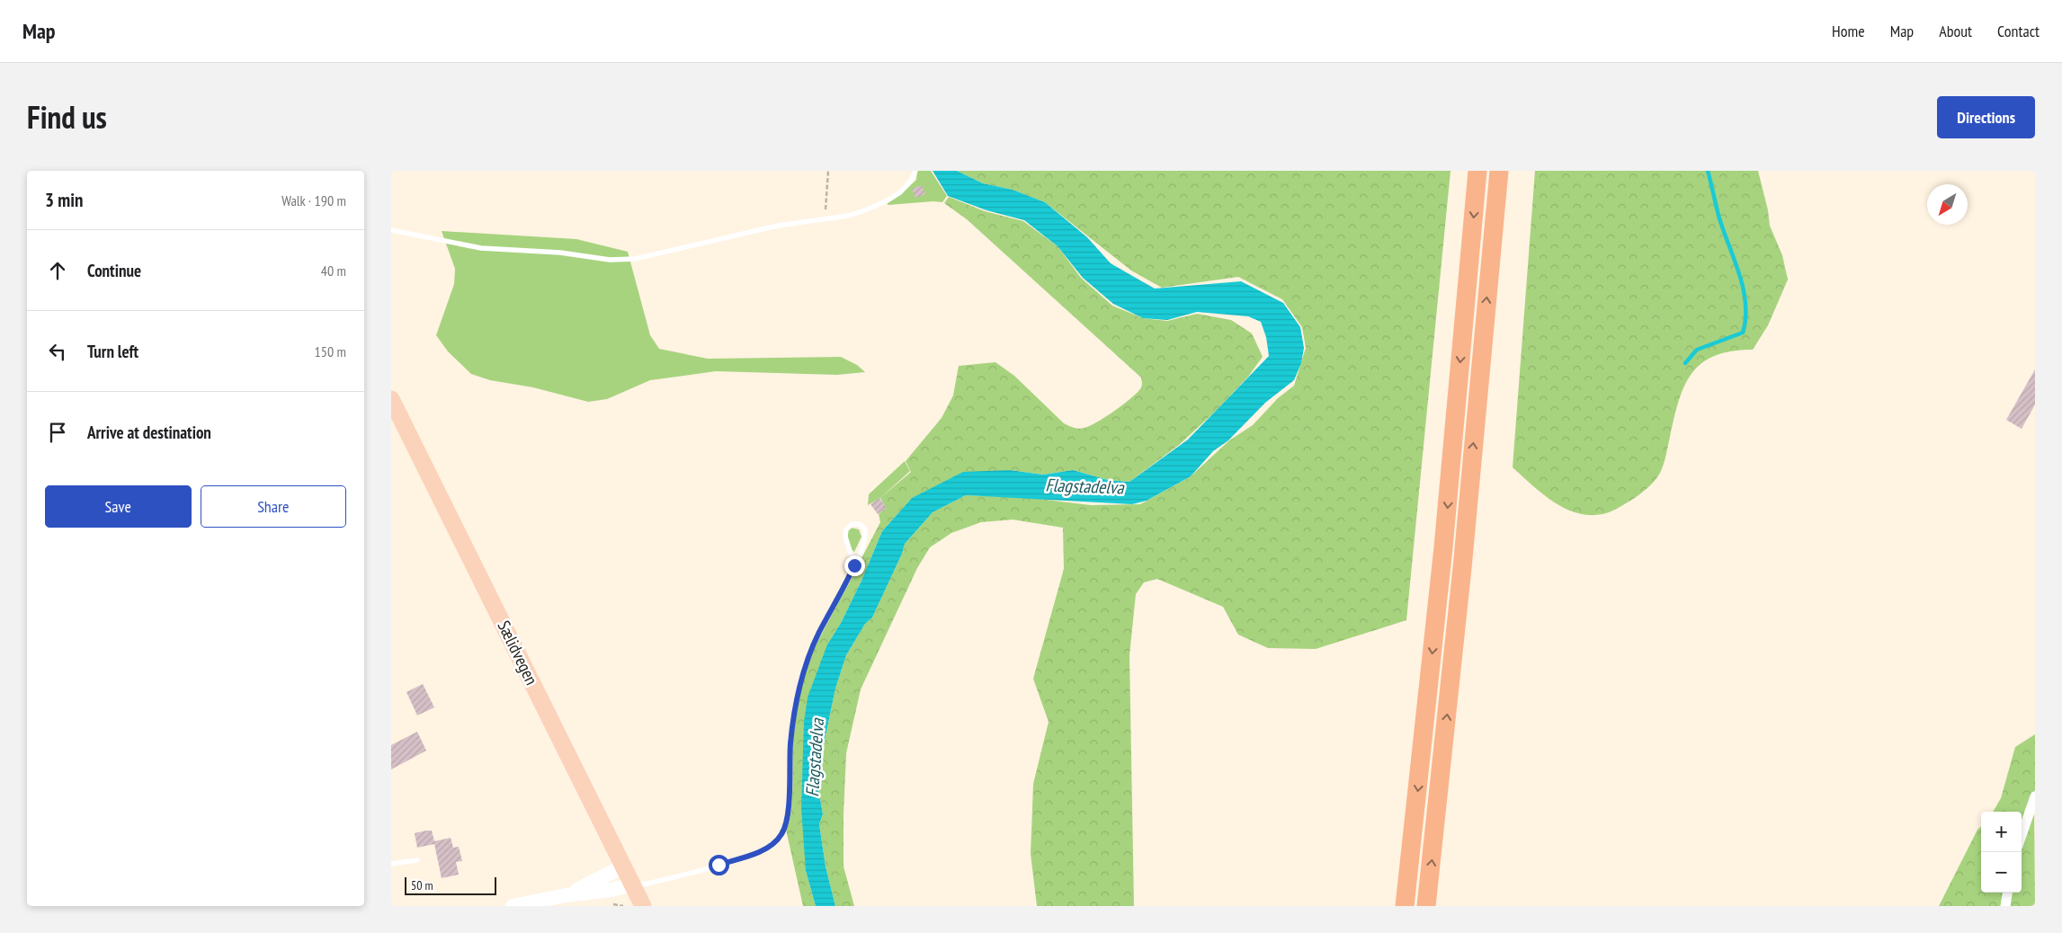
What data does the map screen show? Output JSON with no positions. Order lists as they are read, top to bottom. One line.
{"streets":{"main road":["Sælidvegen"]},"water":["Flagstadelva"],"scale_bar":"50 m","north":"bottom left","page":{"header":"Map","nav":["Home","Map","About","Contact"],"title":"Find us","buttons":["Directions",["Save","Share"]],"heading":["3 min","Walk · 190 m"],"list":[["Continue","40 m"],["Turn left","150 m"],"Arrive at destination"],"map_buttons":["+","−"],"scale":"50 m"}}
